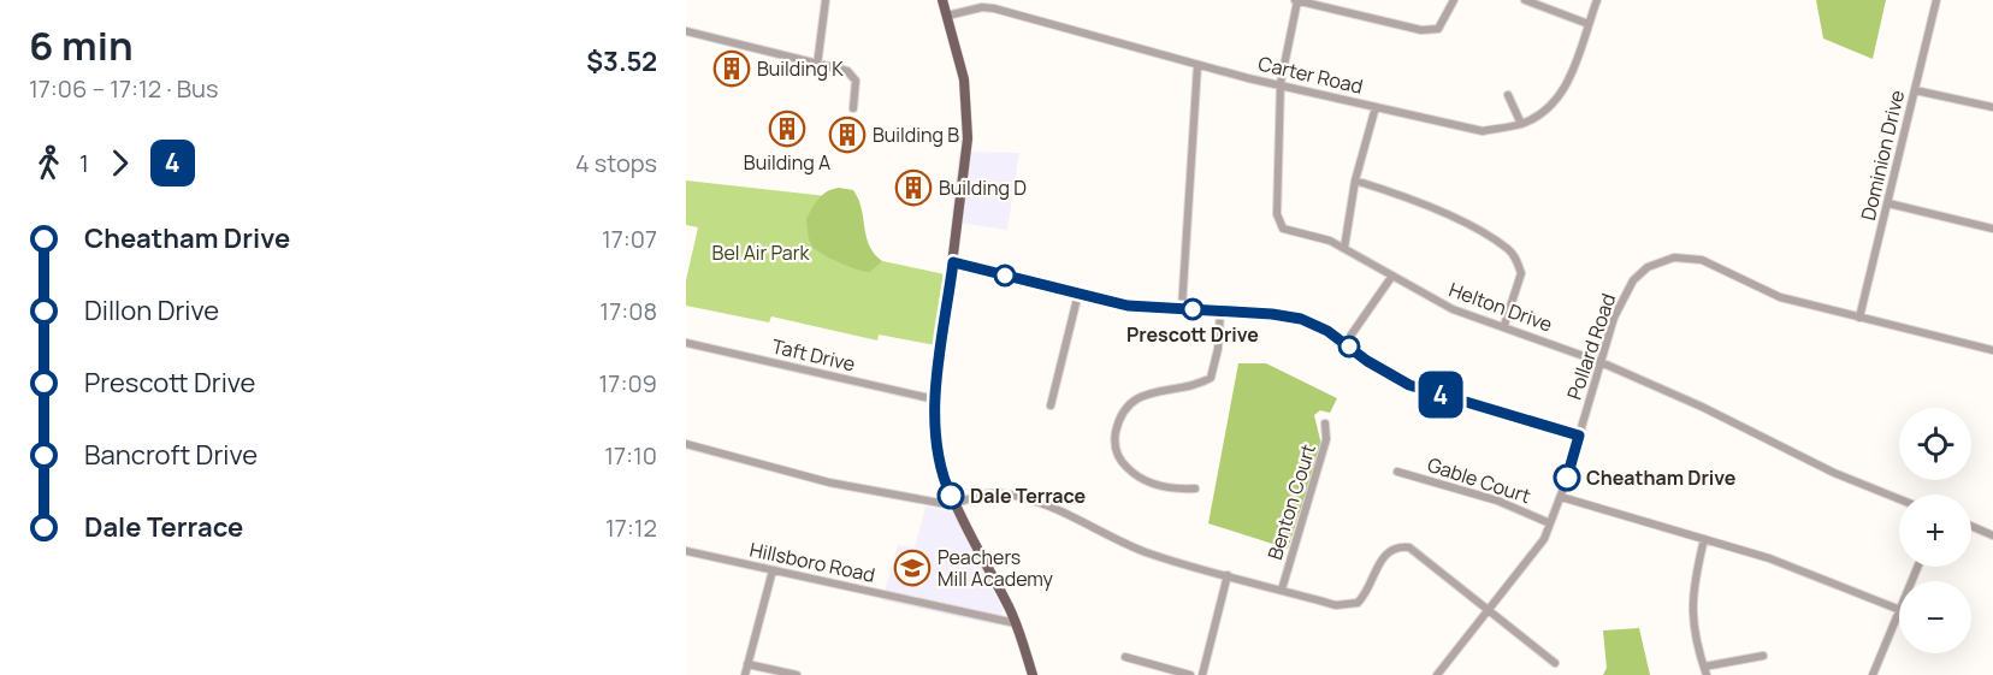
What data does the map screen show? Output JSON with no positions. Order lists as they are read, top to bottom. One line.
{"streets":{"street":["Carter Road","Dominion Drive","Helton Drive","Pollard Road","Taft Drive","Gable Court","Benton Court","Hillsboro Road"]},"crossings":[["Carter Road","Helton Drive"],["Dominion Drive","Pollard Road"],["Helton Drive","Pollard Road"],["Pollard Road","Gable Court"]],"parks":["Bel Air Park"],"places":{"building":["Building K","Building A","Building B","Building D"],"other":["Prescott Drive","Cheatham Drive","Dale Terrace"],"school or university":["Peachers Mill Academy"]},"lines":["bus line 4"],"page":{"heading":["6 min","17:06 – 17:12 · Bus","$3.52"],"on_map":"4","legs":["1","4","4 stops"],"list":[{"name":"Cheatham Drive","value":"17:07"},{"name":"Dillon Drive","value":"17:08"},{"name":"Prescott Drive","value":"17:09"},{"name":"Bancroft Drive","value":"17:10"},{"name":"Dale Terrace","value":"17:12"}],"map_buttons":["+","−"]}}
